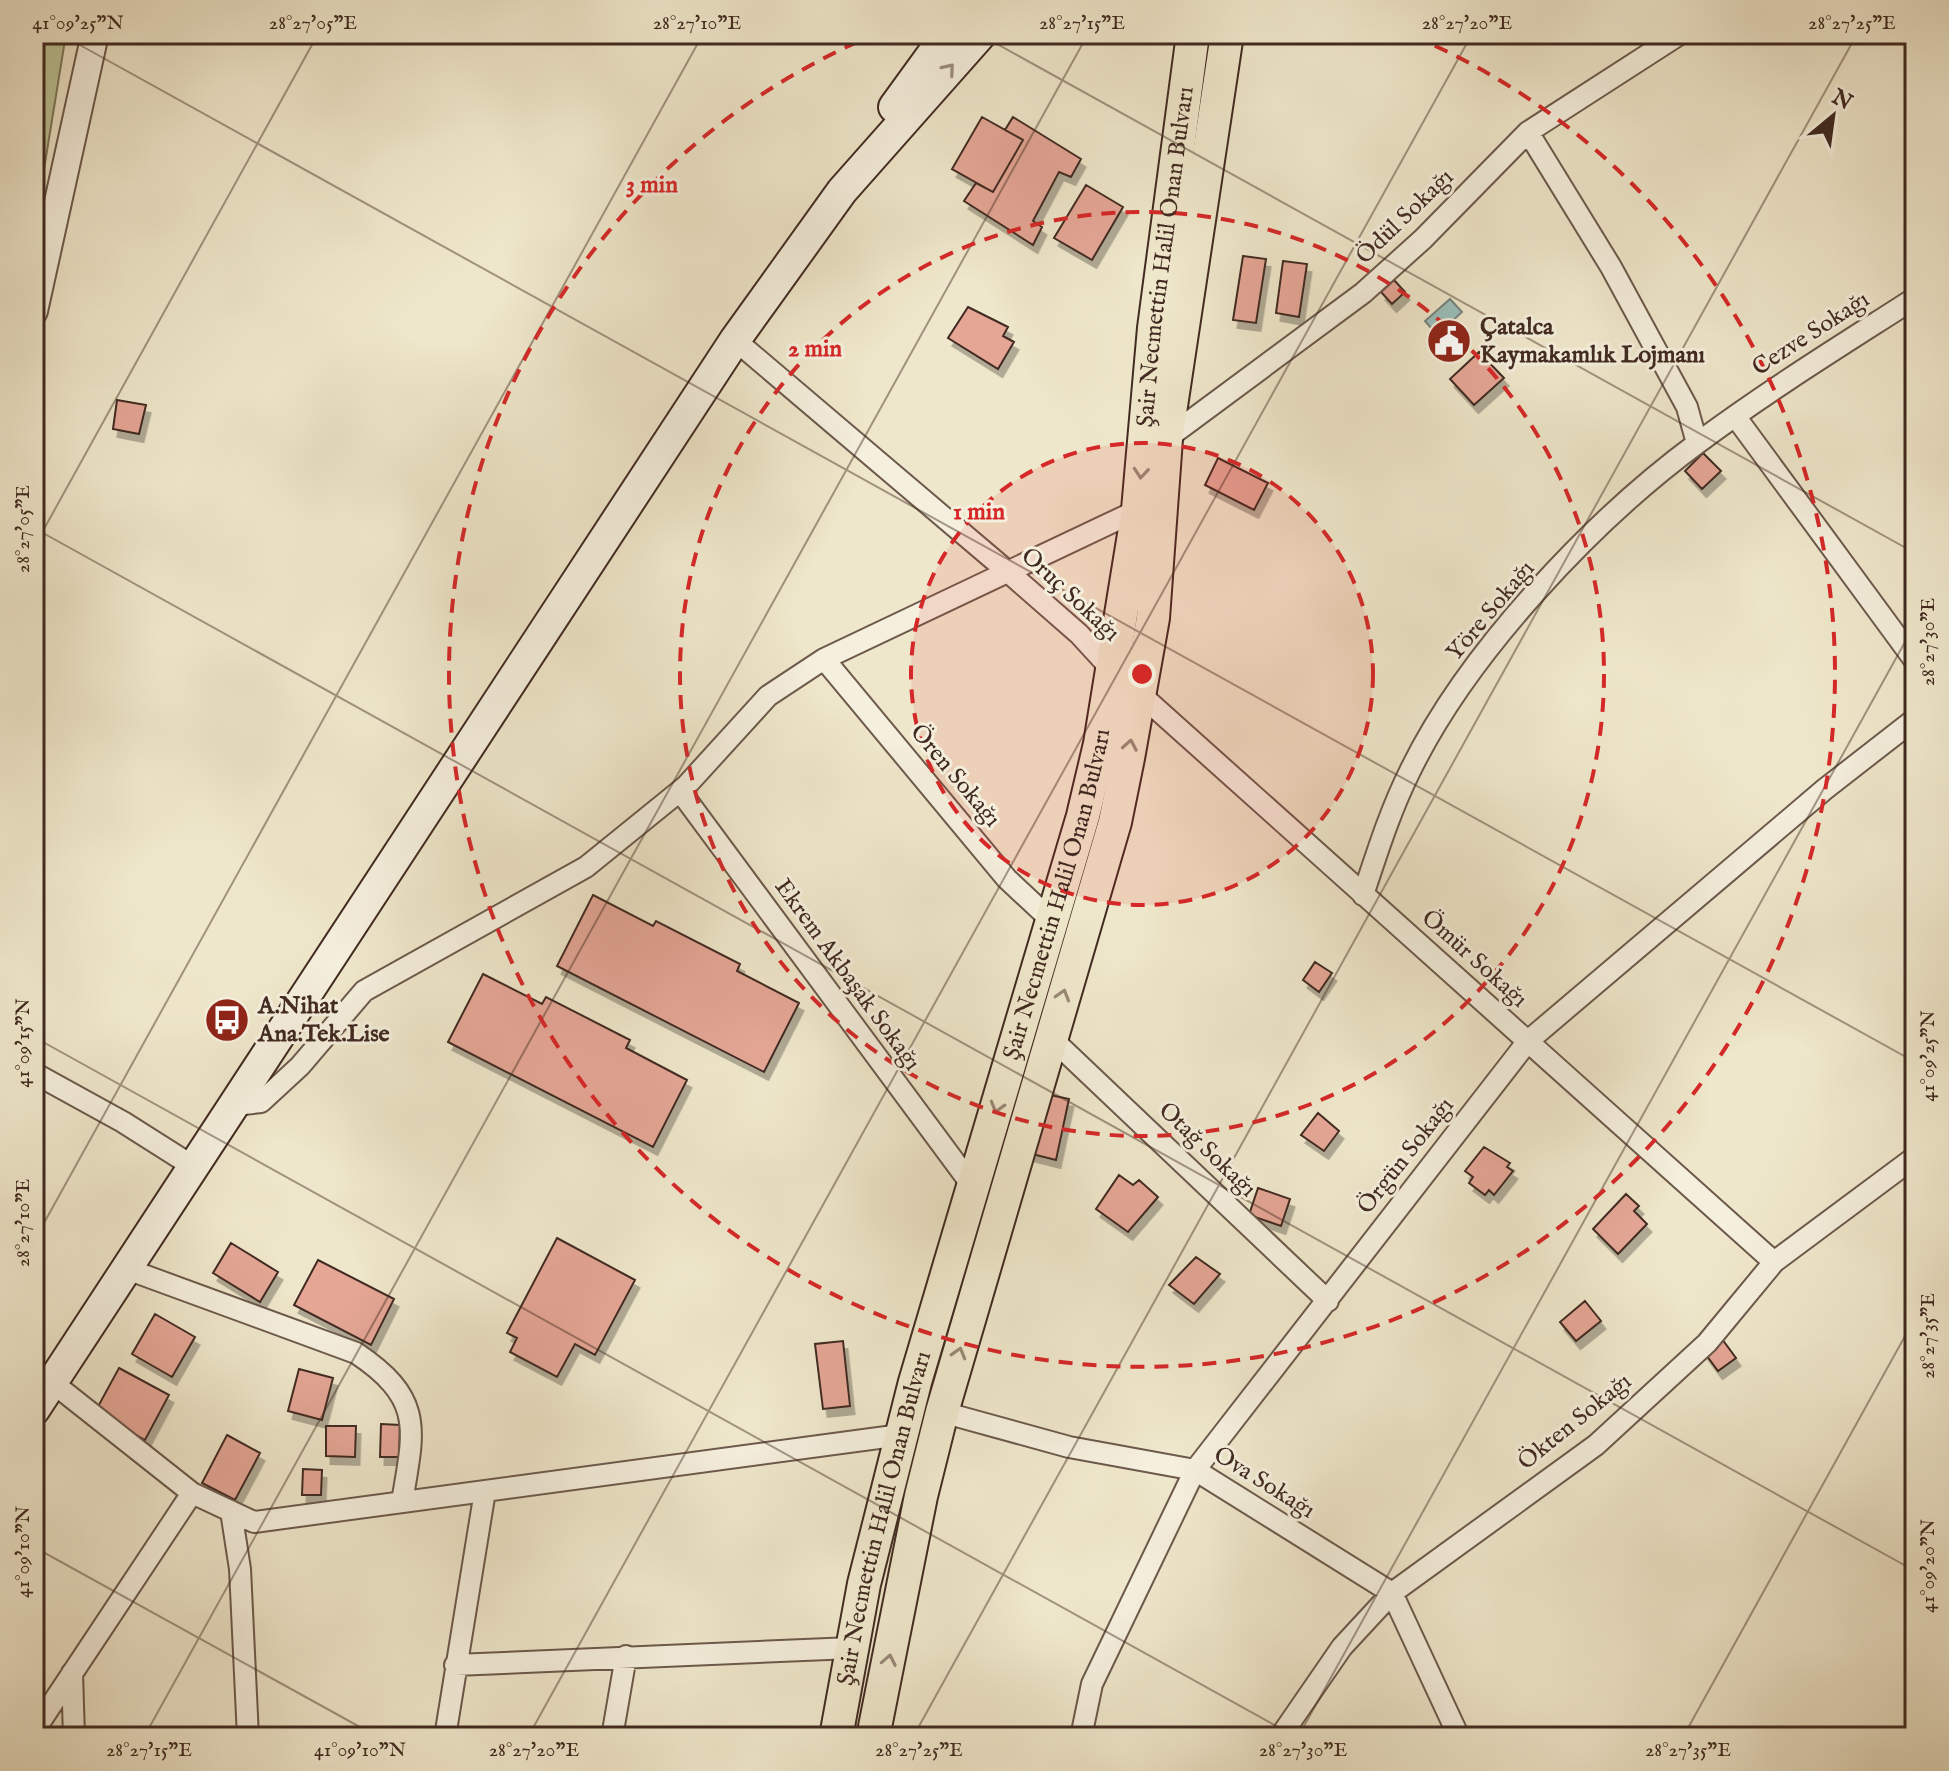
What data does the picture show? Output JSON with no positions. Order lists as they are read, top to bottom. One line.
{"streets":{"main road":["Şair Necmettin Halil Onan Bulvarı"],"street":["Ödül Sokağı","Cezve Sokağı","Oruç Sokağı","Yöre Sokağı","Ören Sokağı","Ömür Sokağı","Ekrem Akbaşak Sokağı","Otağ Sokağı","Örgün Sokağı","Ökten Sokağı","Ova Sokağı"]},"crossings":[["Ödül Sokağı","Şair Necmettin Halil Onan Bulvarı"],["Şair Necmettin Halil Onan Bulvarı","Oruç Sokağı"],["Şair Necmettin Halil Onan Bulvarı","Ören Sokağı"],["Şair Necmettin Halil Onan Bulvarı","Ömür Sokağı"],["Şair Necmettin Halil Onan Bulvarı","Ekrem Akbaşak Sokağı"],["Şair Necmettin Halil Onan Bulvarı","Otağ Sokağı"],["Şair Necmettin Halil Onan Bulvarı","Ova Sokağı"],["Cezve Sokağı","Yöre Sokağı"],["Yöre Sokağı","Ömür Sokağı"],["Ömür Sokağı","Örgün Sokağı"],["Ömür Sokağı","Ökten Sokağı"],["Otağ Sokağı","Örgün Sokağı"],["Örgün Sokağı","Ova Sokağı"],["Ökten Sokağı","Ova Sokağı"]],"places":{"public building":["Çatalca Kaymakamlık Lojmanı"],"bus stop":["A.Nihat Ana.Tek.Lise"]},"north":"top right","coordinates":["41°09'25\"N","28°27'05\"E","28°27'10\"E","28°27'15\"E","28°27'20\"E","28°27'25\"E","28°27'30\"E","41°09'15\"N","28°27'35\"E","41°09'10\"N","41°09'20\"N"],"rings":["3 min","2 min","1 min"]}
